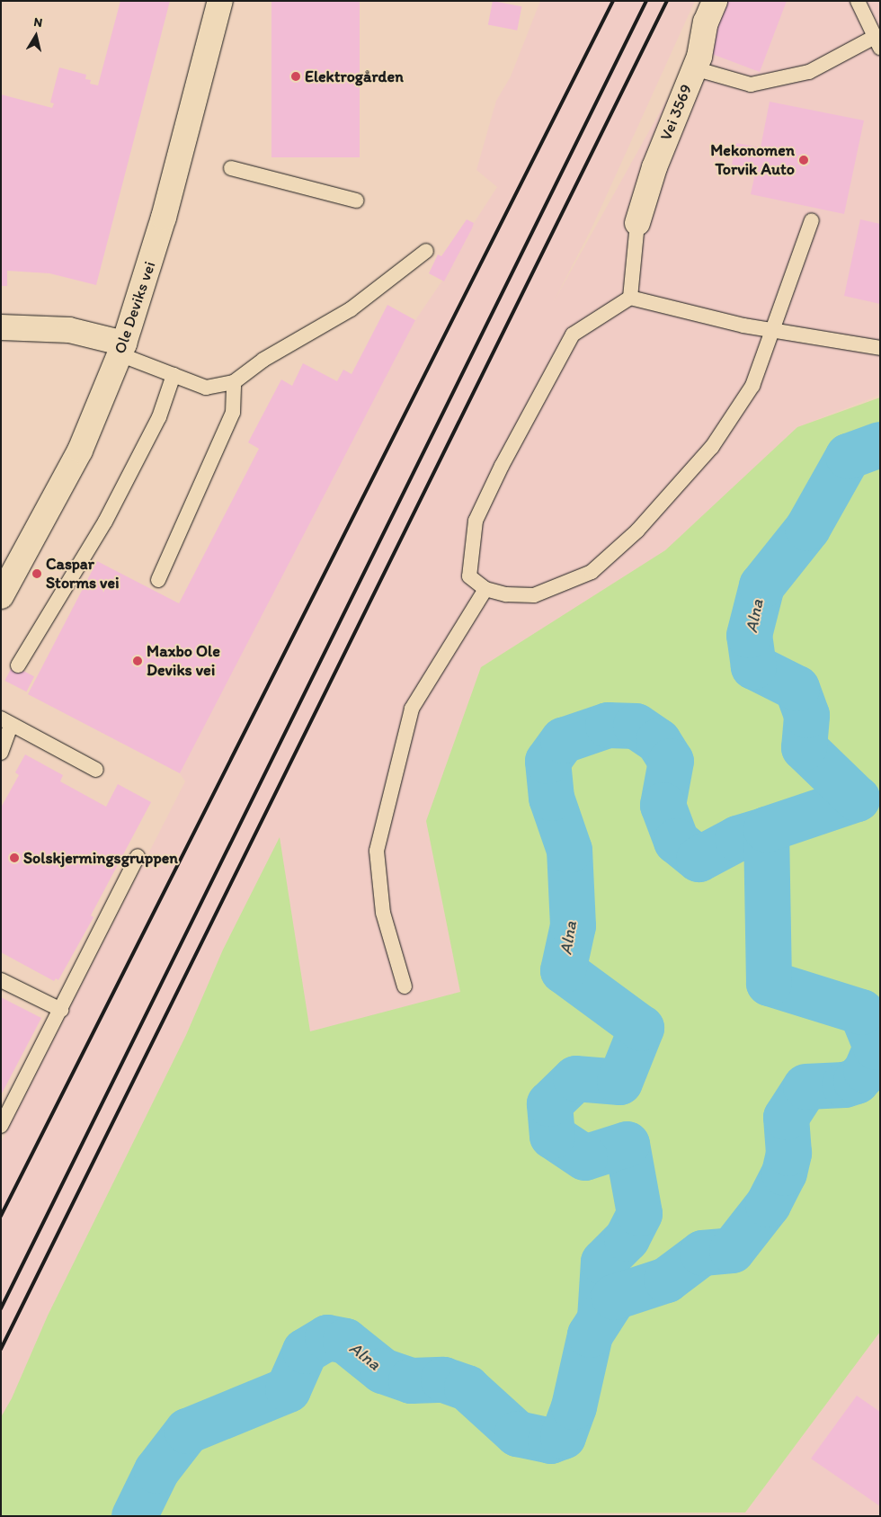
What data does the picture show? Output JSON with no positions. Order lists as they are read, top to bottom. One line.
{"streets":{"street":["Vei 3569","Ole Deviks vei"]},"water":["Alna"],"places":["Elektrogården","Mekonomen Torvik Auto","Caspar Storms vei","Maxbo Ole Deviks vei","Solskjermingsgruppen"],"north":"top"}
